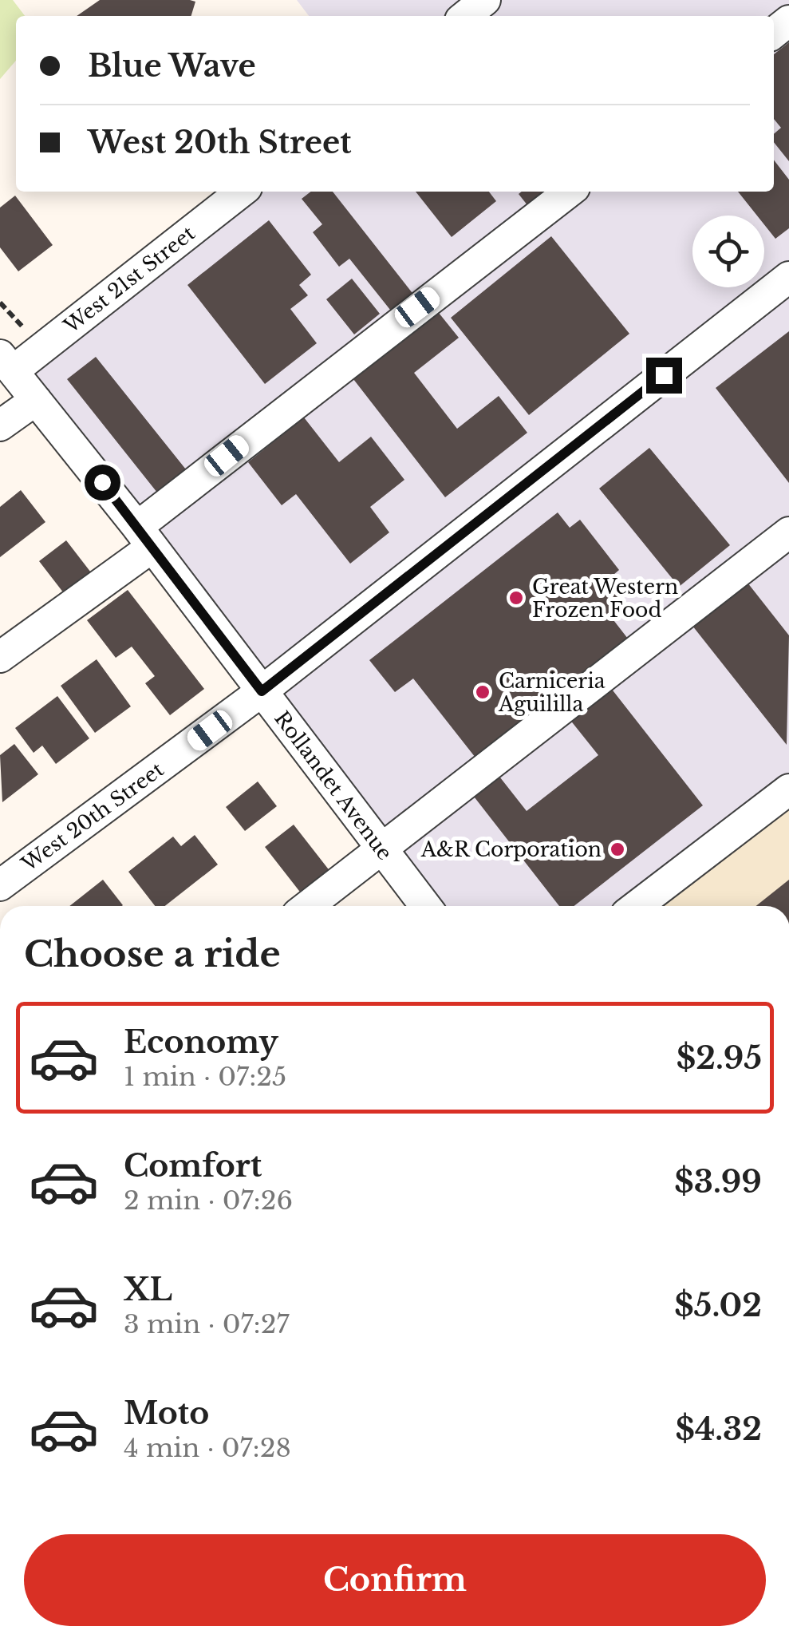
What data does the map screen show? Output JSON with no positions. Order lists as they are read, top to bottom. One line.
{"streets":{"street":["West 21st Street","Rollandet Avenue","West 20th Street"]},"crossings":[["West 21st Street","Rollandet Avenue"],["Rollandet Avenue","West 20th Street"]],"places":["Great Western Frozen Food","Carniceria Aguililla","A&R Corporation"],"page":{"banner":["Blue Wave","West 20th Street"],"heading":"Choose a ride","list":[{"name":"Economy","note":"1 min · 07:25","value":"$2.95"},{"name":"Comfort","note":"2 min · 07:26","value":"$3.99"},{"name":"XL","note":"3 min · 07:27","value":"$5.02"},{"name":"Moto","note":"4 min · 07:28","value":"$4.32"}],"buttons":"Confirm"}}
